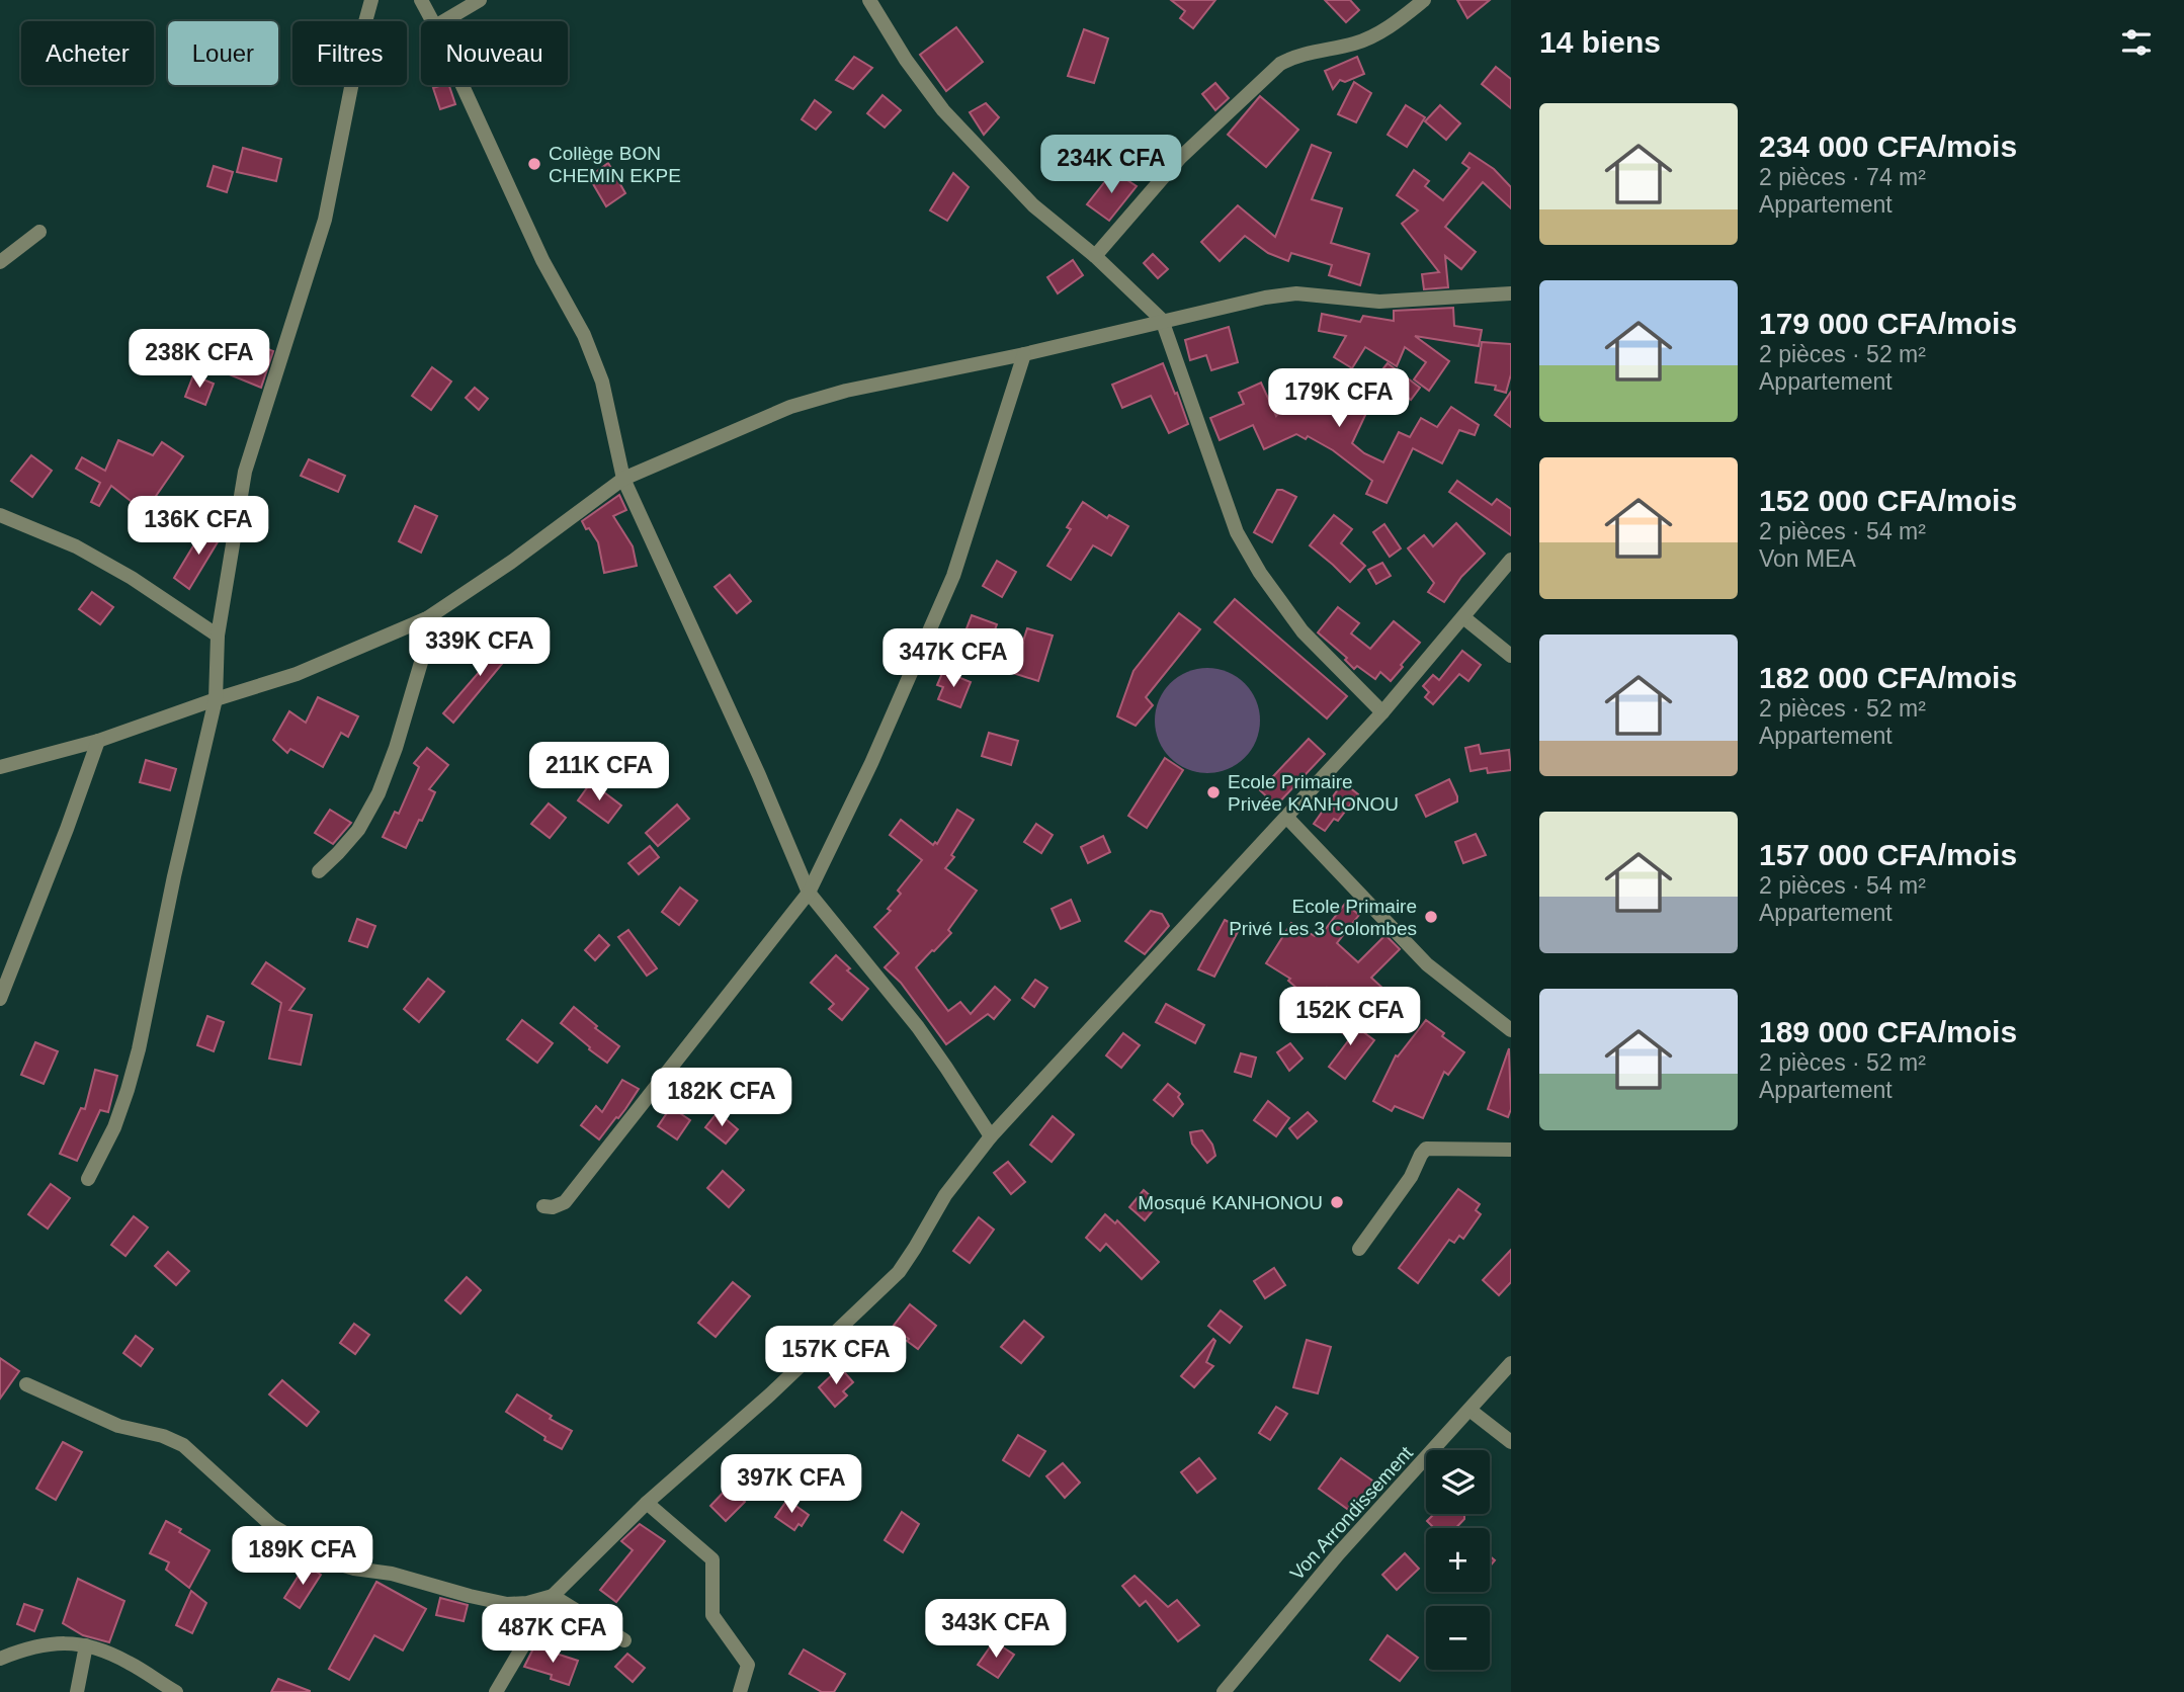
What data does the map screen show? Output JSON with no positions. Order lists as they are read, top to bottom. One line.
{"streets":{"street":["Von Arrondissement"]},"places":["Collège BON CHEMIN EKPE","Ecole Primaire Privée KANHONOU","Ecole Primaire Privé Les 3 Colombes","Mosqué KANHONOU"],"page":{"heading":"14 biens","chip":["Acheter","Louer","Filtres","Nouveau"],"list":[{"name":"234 000 CFA/mois","note":"2 pièces · 74 m² · Appartement"},{"name":"179 000 CFA/mois","note":"2 pièces · 52 m² · Appartement"},{"name":"152 000 CFA/mois","note":"2 pièces · 54 m² · Von MEA"},{"name":"182 000 CFA/mois","note":"2 pièces · 52 m² · Appartement"},{"name":"157 000 CFA/mois","note":"2 pièces · 54 m² · Appartement"},{"name":"189 000 CFA/mois","note":"2 pièces · 52 m² · Appartement"}],"price":["234K CFA","238K CFA","179K CFA","136K CFA","339K CFA","347K CFA","211K CFA","152K CFA","182K CFA","157K CFA","397K CFA","189K CFA","343K CFA","487K CFA"],"map_buttons":["+","−"]}}
